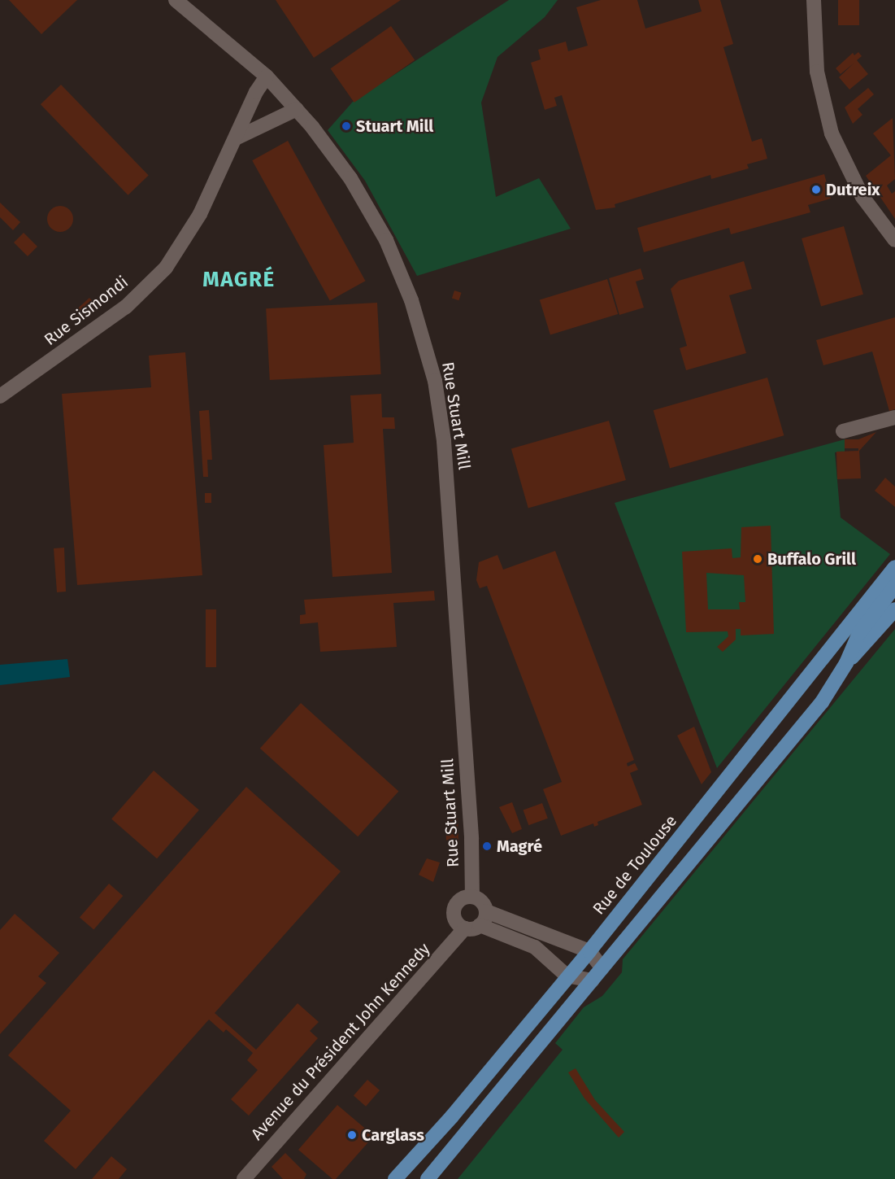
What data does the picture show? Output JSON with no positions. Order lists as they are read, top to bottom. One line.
{"streets":{"main road":["Rue de Toulouse"],"street":["Rue Sismondi","Rue Stuart Mill","Avenue du Président John Kennedy"]},"crossings":[["Rue Sismondi","Rue Stuart Mill"],["Rue Stuart Mill","Avenue du Président John Kennedy"]],"districts":["MAGRÉ"],"places":["Stuart Mill","Dutreix","Buffalo Grill","Magré","Carglass"]}
